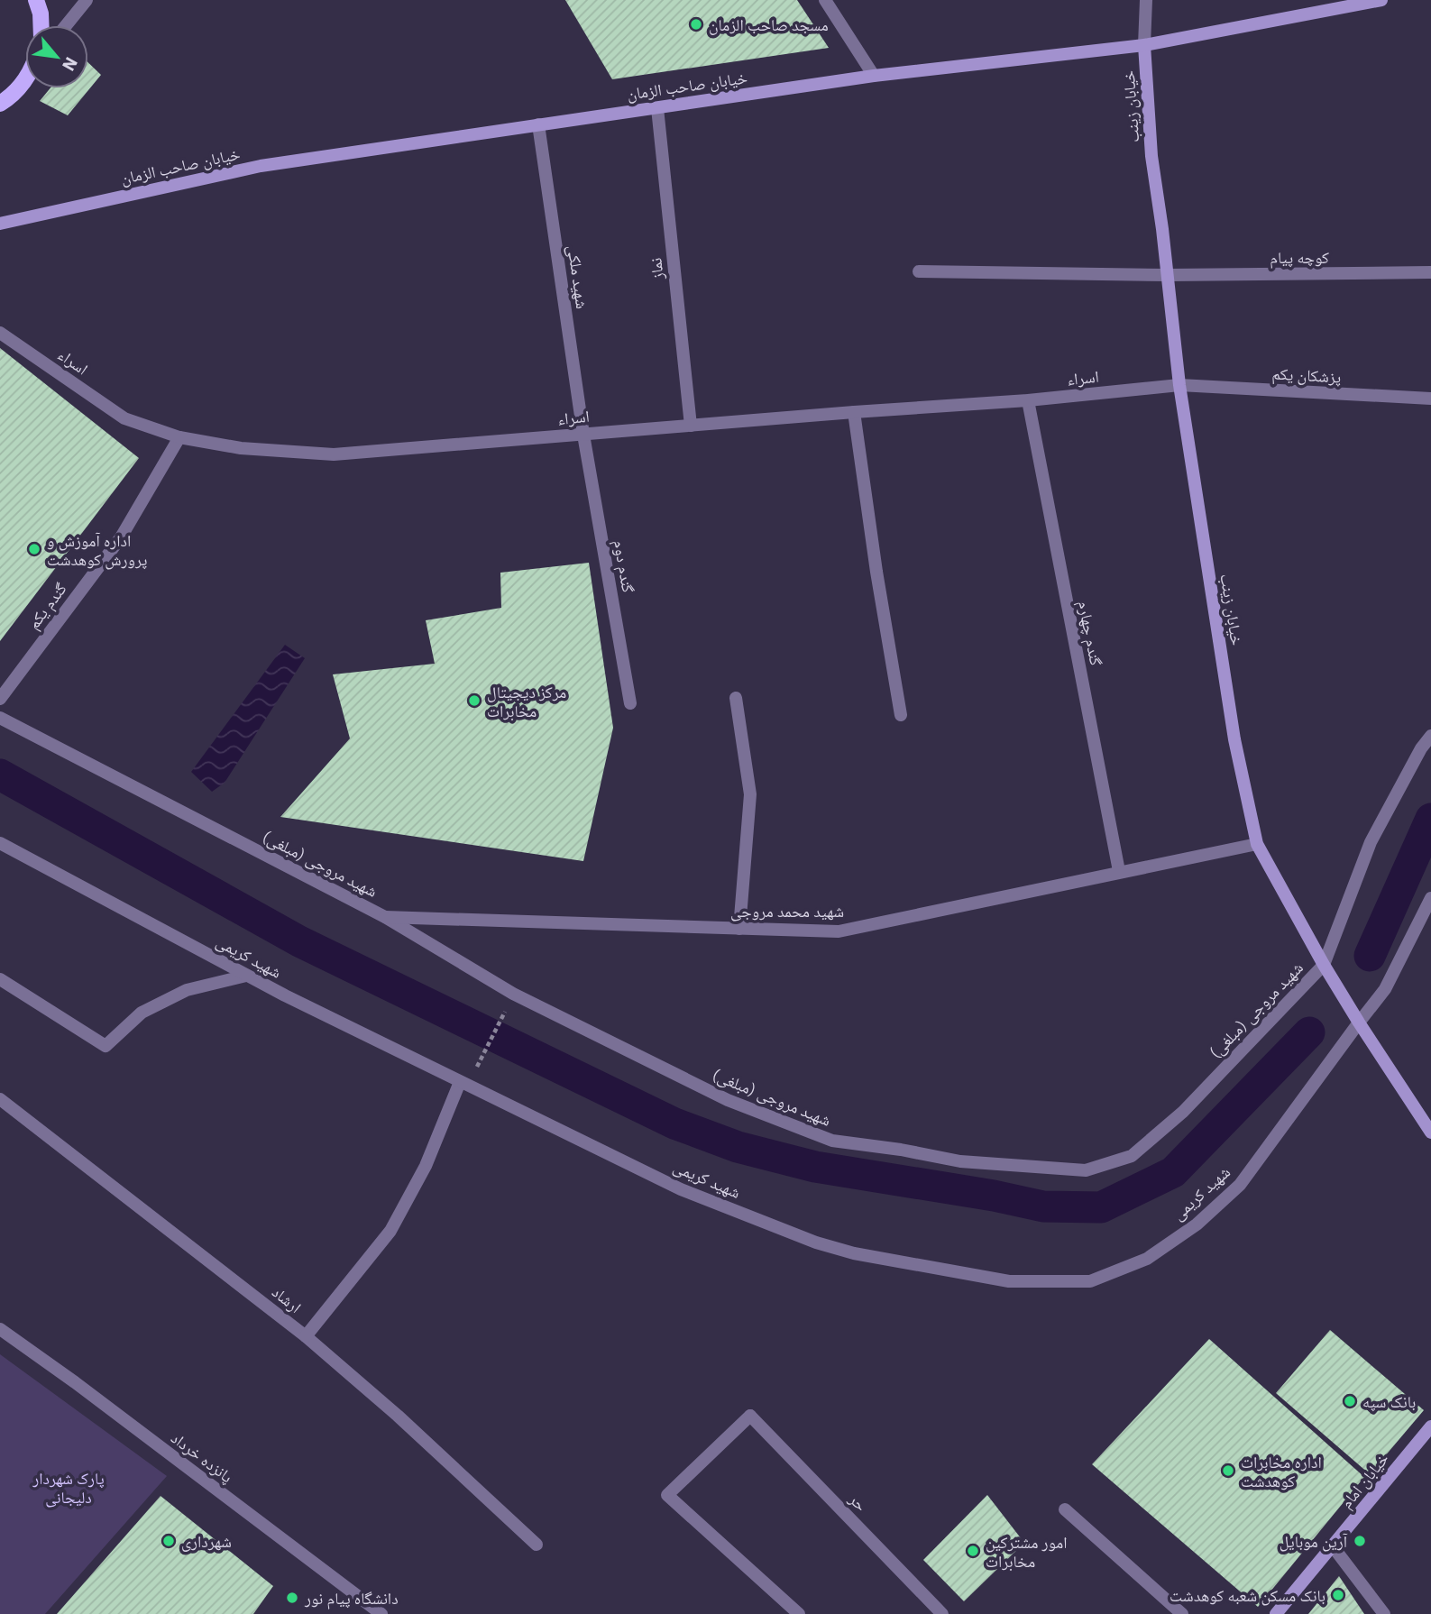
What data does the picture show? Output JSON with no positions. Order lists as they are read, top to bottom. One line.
{"streets":{"main road":["خیابان صاحب الزمان","خیابان زینب","خیابان امام"],"street":["کوچه پیام","نماز","شهید ملکی","اسراء","پزشکان یکم","گندم دوم","گندم یکم","گندم چهارم","شهید مروجی (مبلغی)","شهید محمد مروجی","شهید کریمی","ارشاد","پانزده خرداد","حر"]},"crossings":[["خیابان صاحب الزمان","خیابان زینب"],["خیابان صاحب الزمان","نماز"],["خیابان صاحب الزمان","شهید ملکی"],["خیابان زینب","کوچه پیام"],["خیابان زینب","اسراء"],["خیابان زینب","پزشکان یکم"],["خیابان زینب","شهید مروجی (مبلغی)"],["خیابان زینب","شهید محمد مروجی"],["خیابان زینب","شهید کریمی"],["نماز","اسراء"],["شهید ملکی","اسراء"],["شهید ملکی","گندم دوم"],["اسراء","پزشکان یکم"],["اسراء","گندم دوم"],["اسراء","گندم یکم"],["اسراء","گندم چهارم"],["گندم چهارم","شهید محمد مروجی"],["شهید مروجی (مبلغی)","شهید محمد مروجی"]],"parks":["پارک شهردار دلیجانی"],"places":["مسجد صاحب الزمان","اداره آموزش و پرورش کوهدشت","مرکز دیجیتال مخابرات","بانک سپه","اداره مخابرات کوهدشت","شهرداری","آرین موبایل","امور مشترکین مخابرات","بانک مسکن شعبه کوهدشت","دانشگاه پیام نور"],"north":"bottom right"}
